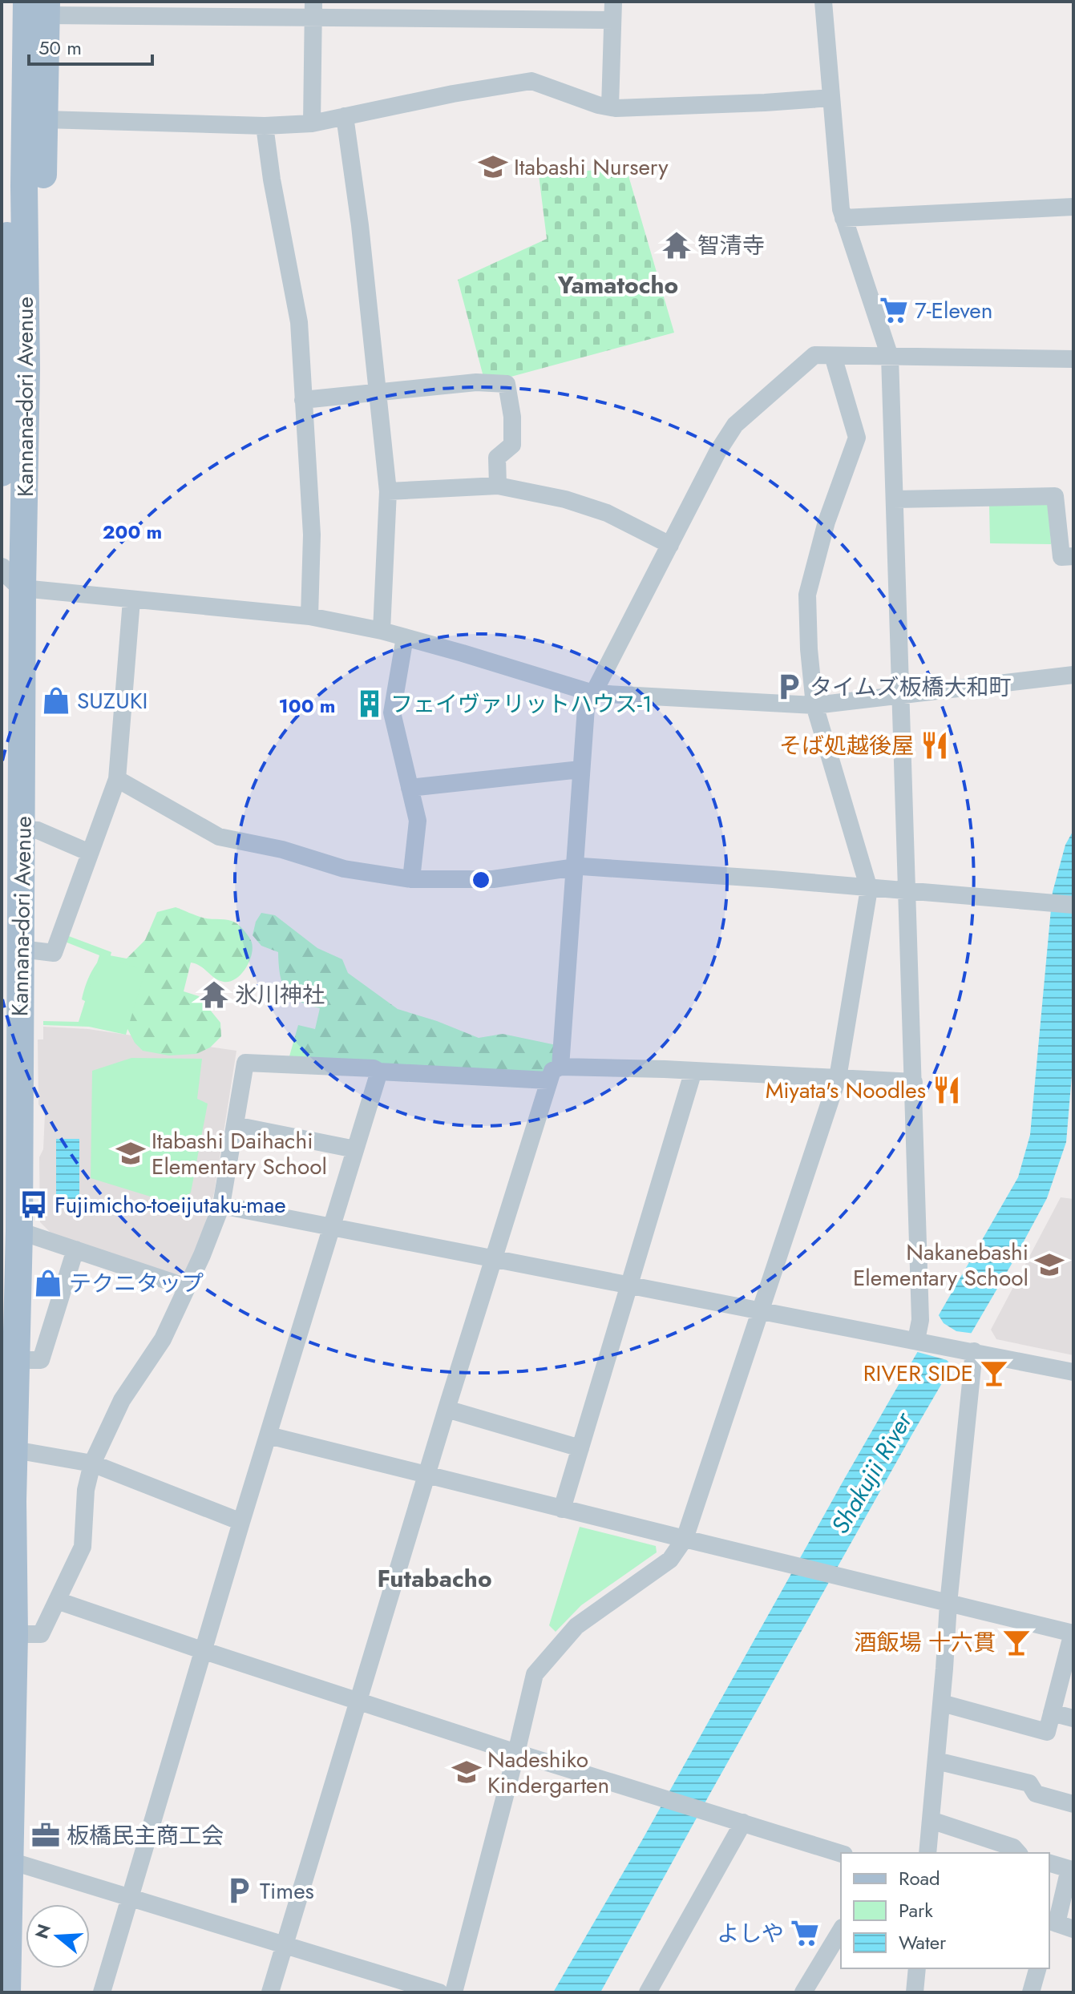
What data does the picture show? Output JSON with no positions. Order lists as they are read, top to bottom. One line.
{"streets":{"main road":["Kannana-dori Avenue"]},"districts":["Yamatocho","Futabacho"],"water":["Shakujii River"],"places":{"school or university":["Itabashi Nursery","Itabashi Daihachi Elementary School","Nakanebashi Elementary School","Nadeshiko Kindergarten"],"temple":["智清寺","氷川神社"],"supermarket":["7-Eleven","よしや"],"parking":["タイムズ板橋大和町","Times"],"shop":["SUZUKI","テクニタップ"],"building":["フェイヴァリットハウス-1"],"restaurant":["そば処越後屋","Miyata's Noodles"],"bus stop":["Fujimicho-toeijutaku-mae"],"bar":["RIVER SIDE","酒飯場 十六貫"],"office":["板橋民主商工会"]},"legend":["Road","Park","Water"],"scale_bar":"50 m","north":"left","rings":["200 m","100 m"]}
